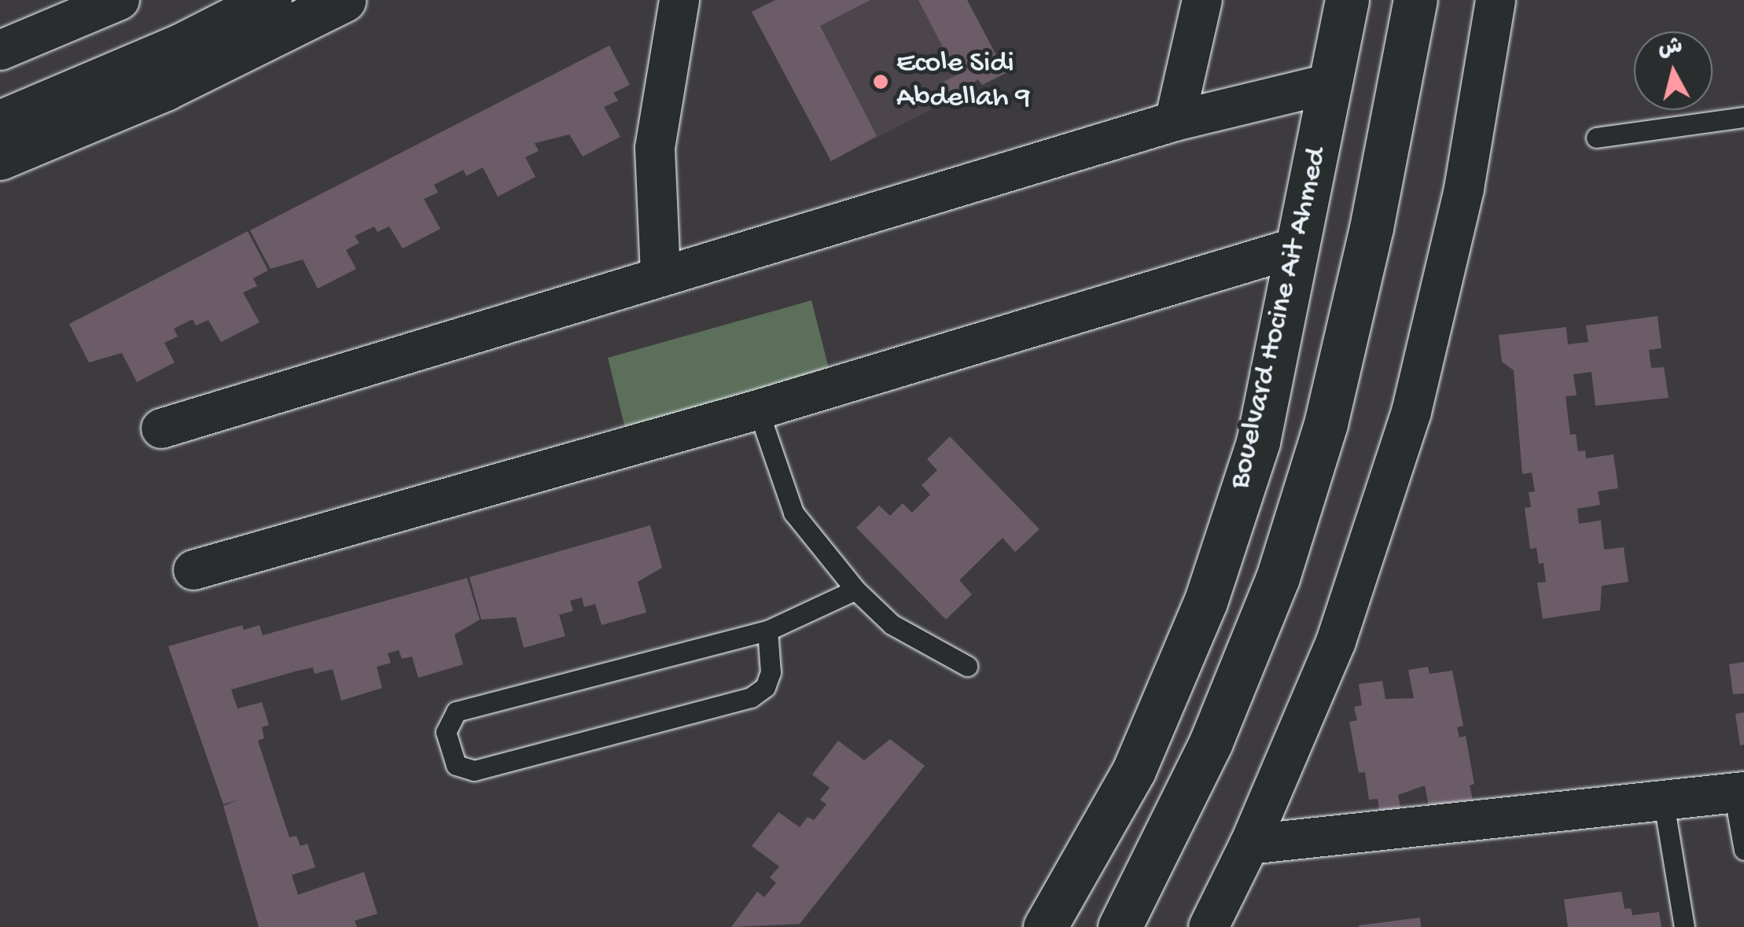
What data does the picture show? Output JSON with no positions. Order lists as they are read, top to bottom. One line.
{"streets":{"main road":["Bouelvard Hocine Ait Ahmed"]},"places":["Ecole Sidi Abdellah 9"],"north":"top"}
